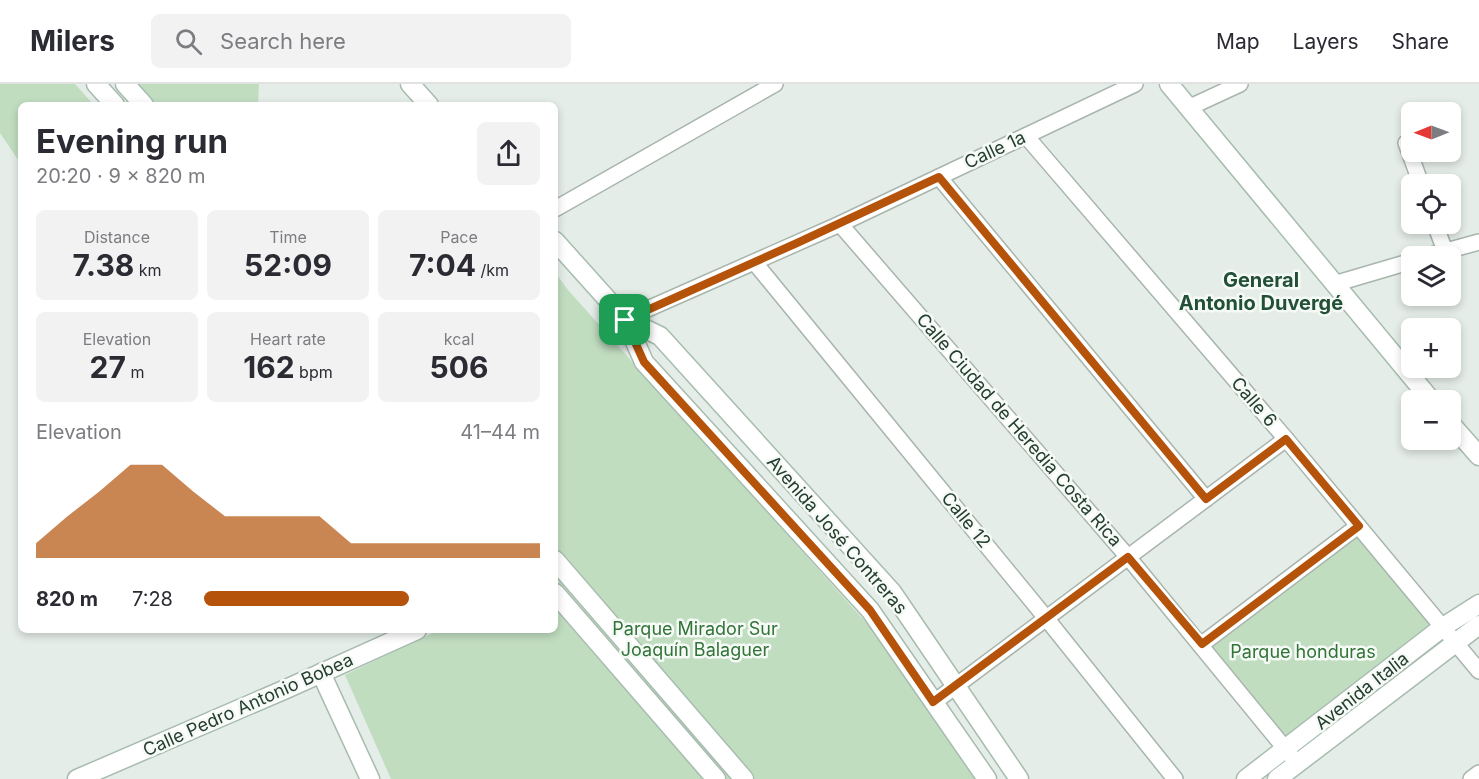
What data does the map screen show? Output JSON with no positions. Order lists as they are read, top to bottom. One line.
{"streets":{"street":["Calle 1a","Calle 6","Calle Ciudad de Heredia Costa Rica","Calle 12","Avenida José Contreras","Avenida Italia","Calle Pedro Antonio Bobea"]},"crossings":[["Calle 1a","Calle 6"],["Calle 1a","Calle Ciudad de Heredia Costa Rica"],["Calle 1a","Calle 12"],["Calle 1a","Avenida José Contreras"],["Calle 6","Avenida Italia"],["Calle Ciudad de Heredia Costa Rica","Avenida Italia"]],"districts":["General Antonio Duvergé"],"parks":["Parque Mirador Sur Joaquín Balaguer","Parque honduras"],"north":"left","page":{"header":"Milers","search":"Search here","nav":["Map","Layers","Share"],"map_buttons":["+","−"],"heading":["Evening run","20:20 · 9 × 820 m"],"stats":[["Distance","7.38 km"],["Time","52:09"],["Pace","7:04 /km"],["Elevation","27 m"],["Heart rate","162 bpm"],["kcal","506"]],"chart":["Elevation","41–44 m"],"list":[{"name":"820 m","note":"7:28"}]}}
